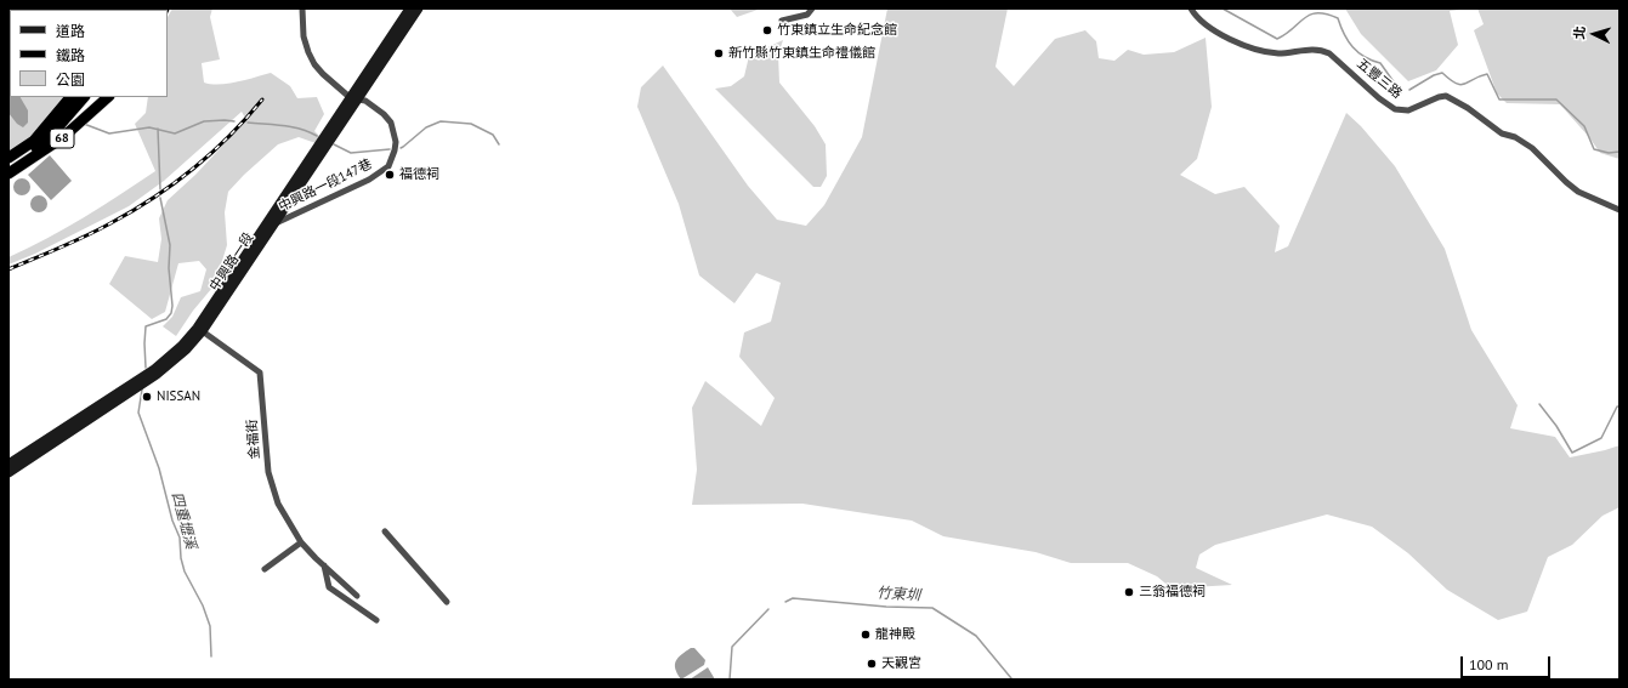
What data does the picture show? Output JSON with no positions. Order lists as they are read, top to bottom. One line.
{"streets":{"highway":["68"],"main road":["中興路一段"],"street":["五豐三路","中興路一段147巷","金福街"]},"crossings":[["中興路一段147巷","中興路一段"],["中興路一段","金福街"]],"water":["四重壢溪","竹東圳"],"places":["竹東鎮立生命紀念館","新竹縣竹東鎮生命禮儀館","福德祠","NISSAN","三翁福德祠","龍神殿","天觀宮"],"legend":["道路","鐵路","公園"],"scale_bar":"100 m","north":"left"}
